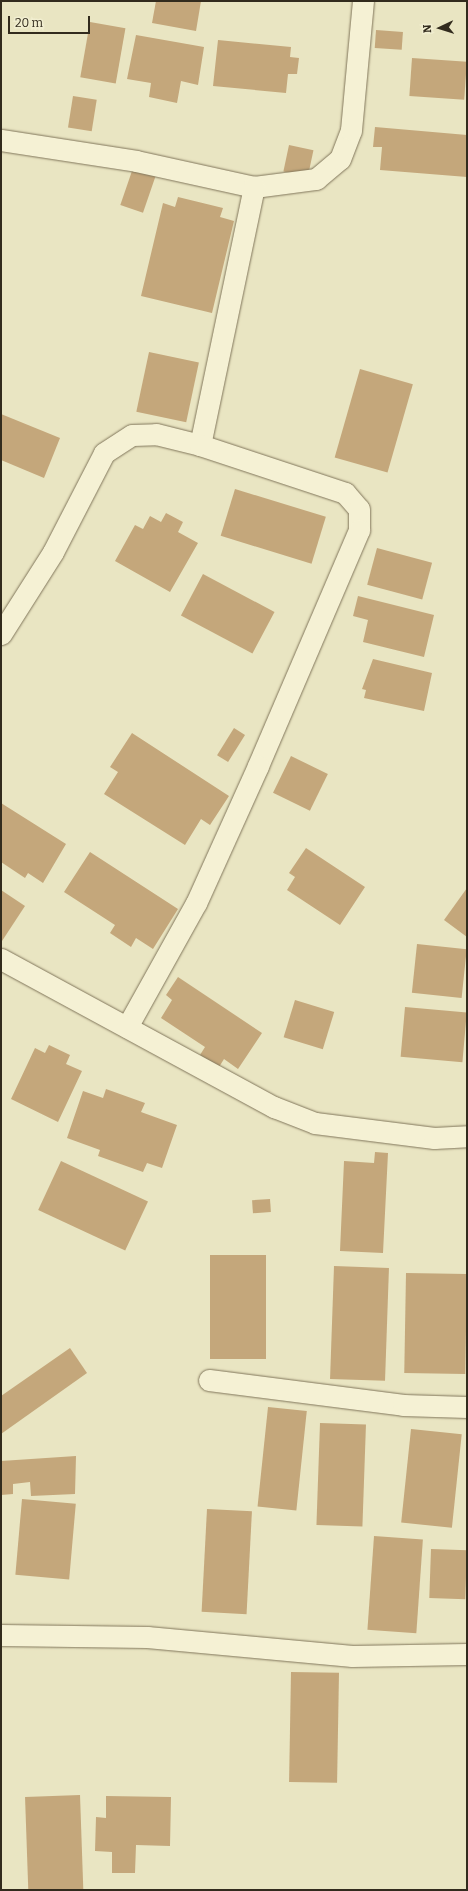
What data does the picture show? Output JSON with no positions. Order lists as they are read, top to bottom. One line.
{"scale_bar":"20 m","north":"left"}
